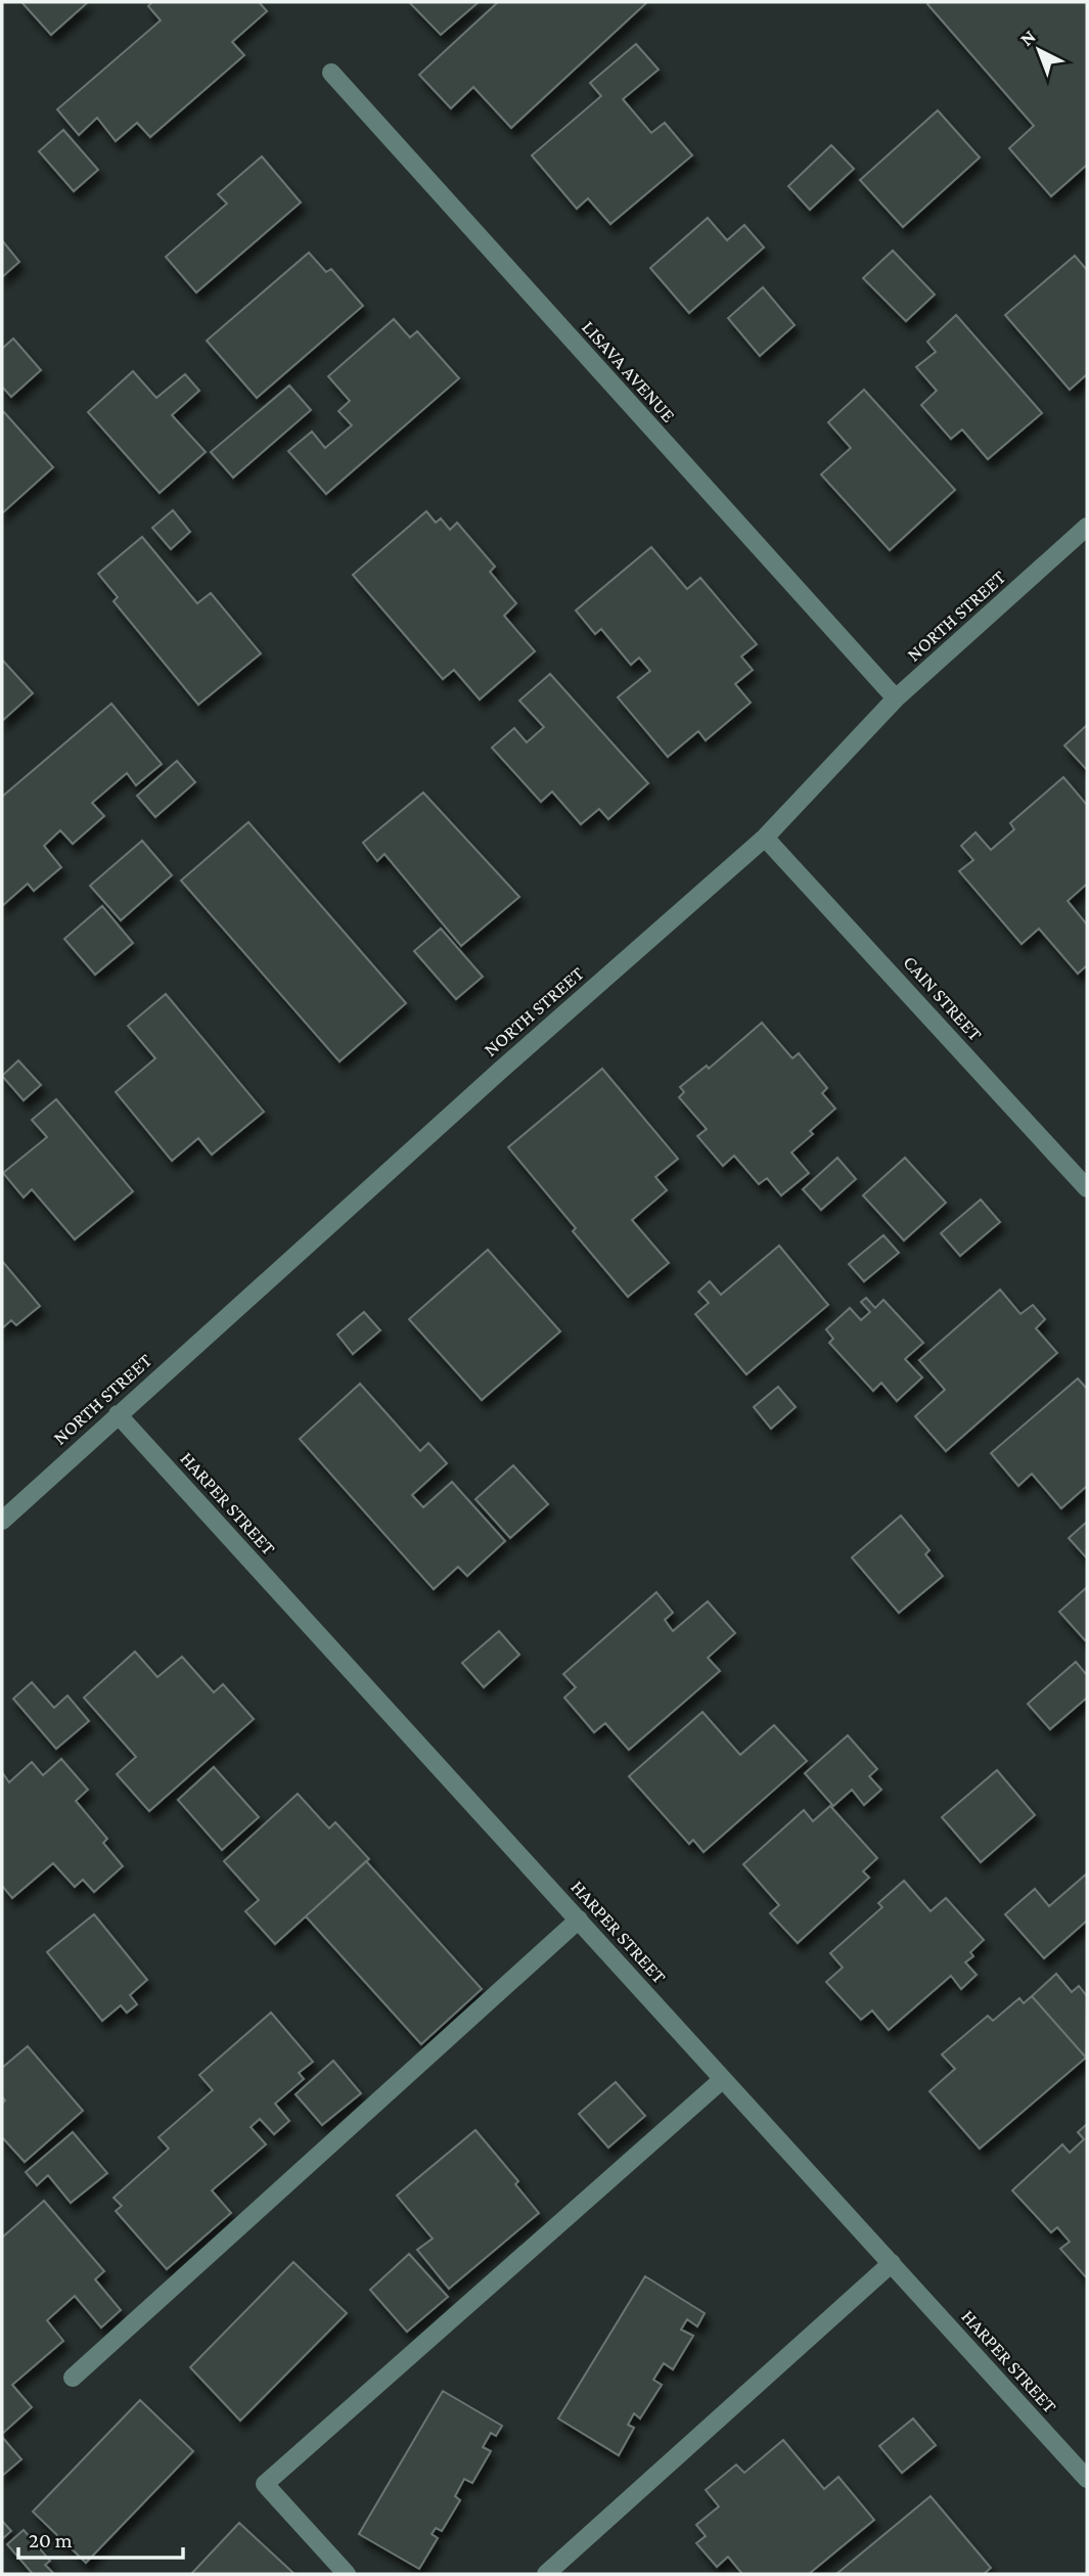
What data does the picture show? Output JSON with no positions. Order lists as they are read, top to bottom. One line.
{"streets":{"street":["LISAVA AVENUE","NORTH STREET","CAIN STREET","HARPER STREET"]},"crossings":[["LISAVA AVENUE","NORTH STREET"],["NORTH STREET","CAIN STREET"],["NORTH STREET","HARPER STREET"]],"scale_bar":"20 m","north":"top left"}
